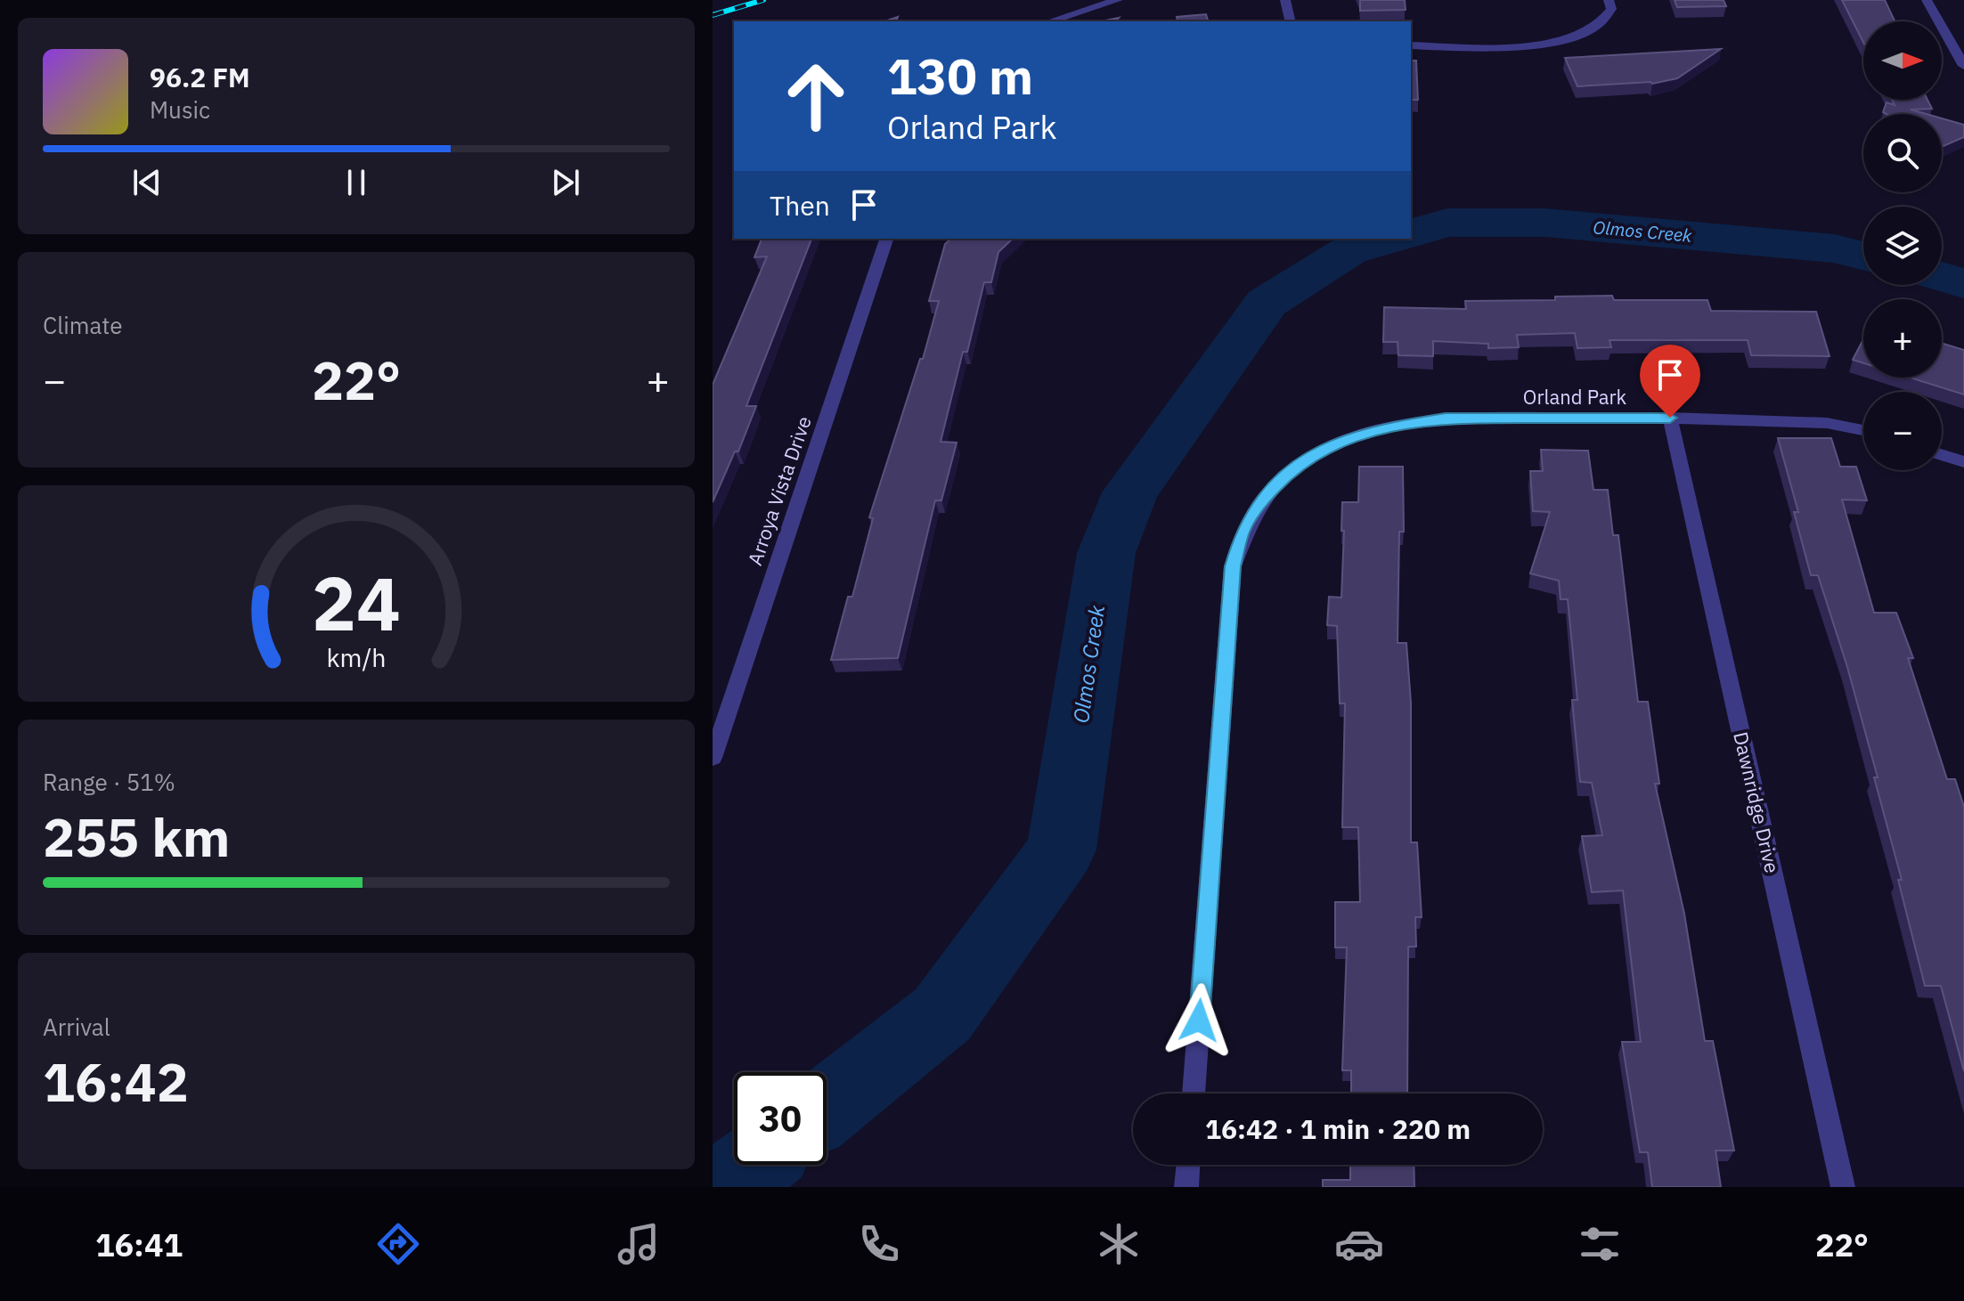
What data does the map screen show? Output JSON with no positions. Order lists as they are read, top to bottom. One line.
{"streets":{"street":["Orland Park","Arroya Vista Drive","Dawnridge Drive"]},"crossings":[["Orland Park","Dawnridge Drive"]],"water":["Olmos Creek"],"north":"right","page":{"map_buttons":["+","−"],"turn":["130 m","Orland Park"],"song":["96.2 FM","Music"],"then":"Then","tile":["Climate",["Range · 51%","255 km"],["Arrival","16:42"]],"heat":["−","22°","+"],"limit":"30","trip":"16:42 · 1 min · 220 m","tabs":["16:41","22°"],"gauge":["24","km/h"]}}
